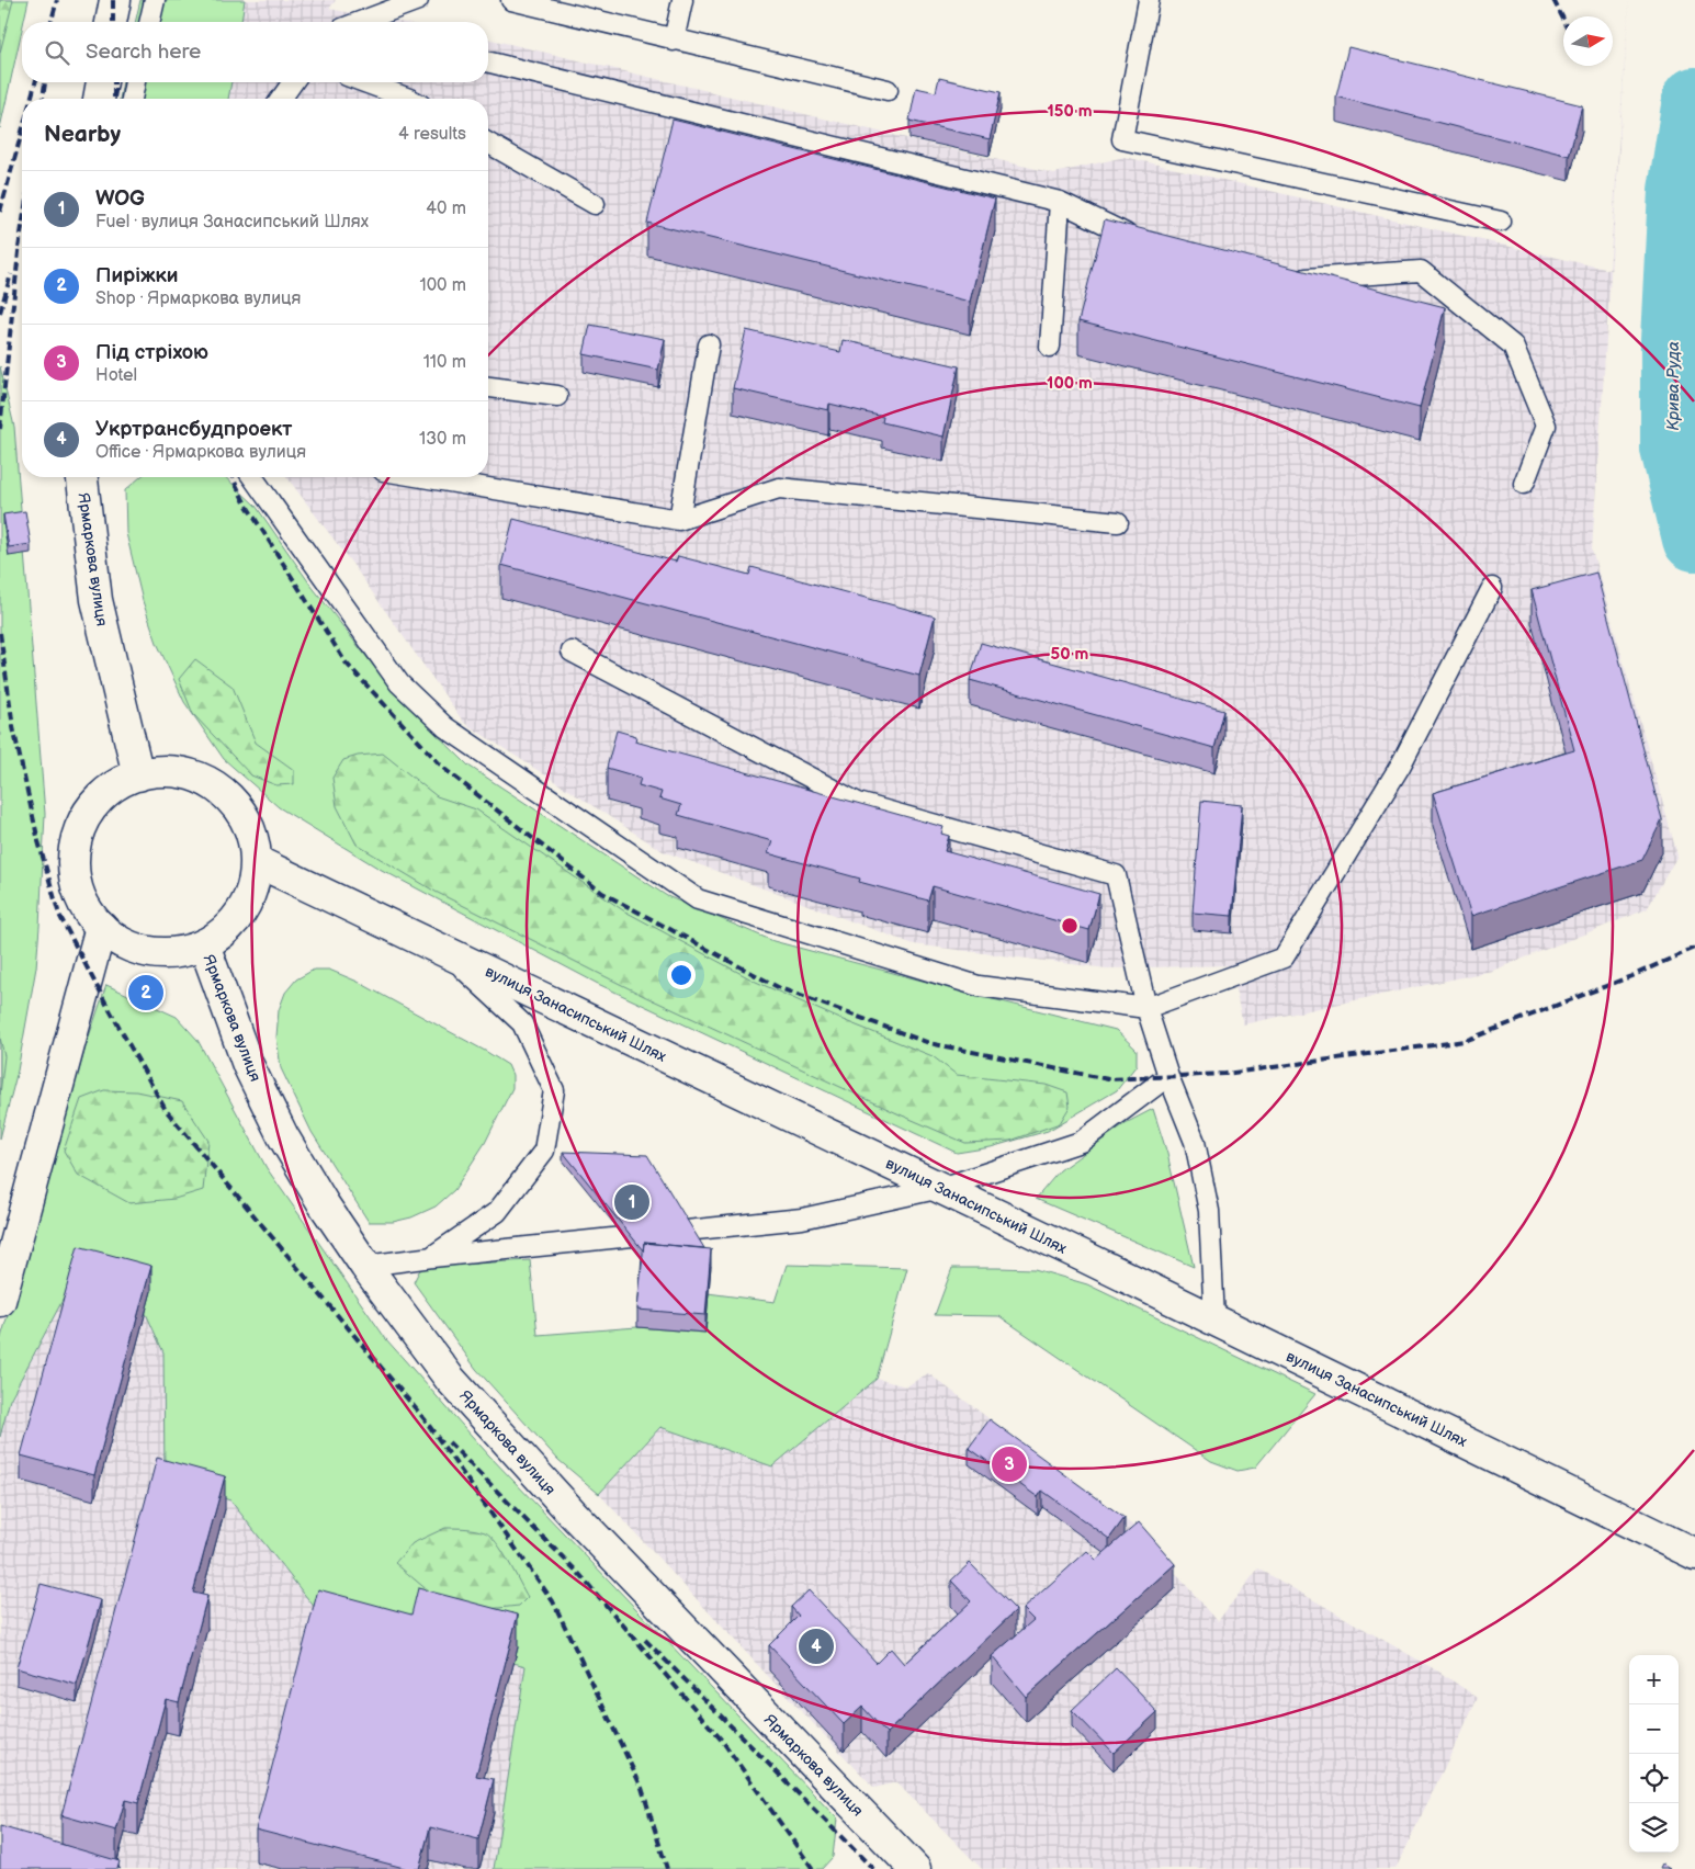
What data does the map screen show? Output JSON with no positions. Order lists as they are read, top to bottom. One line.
{"streets":{"main road":["Ярмаркова вулиця","вулиця Занасипський Шлях"]},"crossings":[["Ярмаркова вулиця","вулиця Занасипський Шлях"]],"water":["Крива Руда"],"north":"right","page":{"search":"Search here","heading":["Nearby","4 results"],"list":[{"mark":"1","name":"WOG","note":"Fuel · вулиця Занасипський Шлях","value":"40 m"},{"mark":"2","name":"Пиріжки","note":"Shop · Ярмаркова вулиця","value":"100 m"},{"mark":"3","name":"Під стріхою","note":"Hotel","value":"110 m"},{"mark":"4","name":"Укртрансбудпроект","note":"Office · Ярмаркова вулиця","value":"130 m"}],"pins":["2","1","3","4"],"map_buttons":["+","−"]},"rings":["150 m","100 m","50 m"]}
